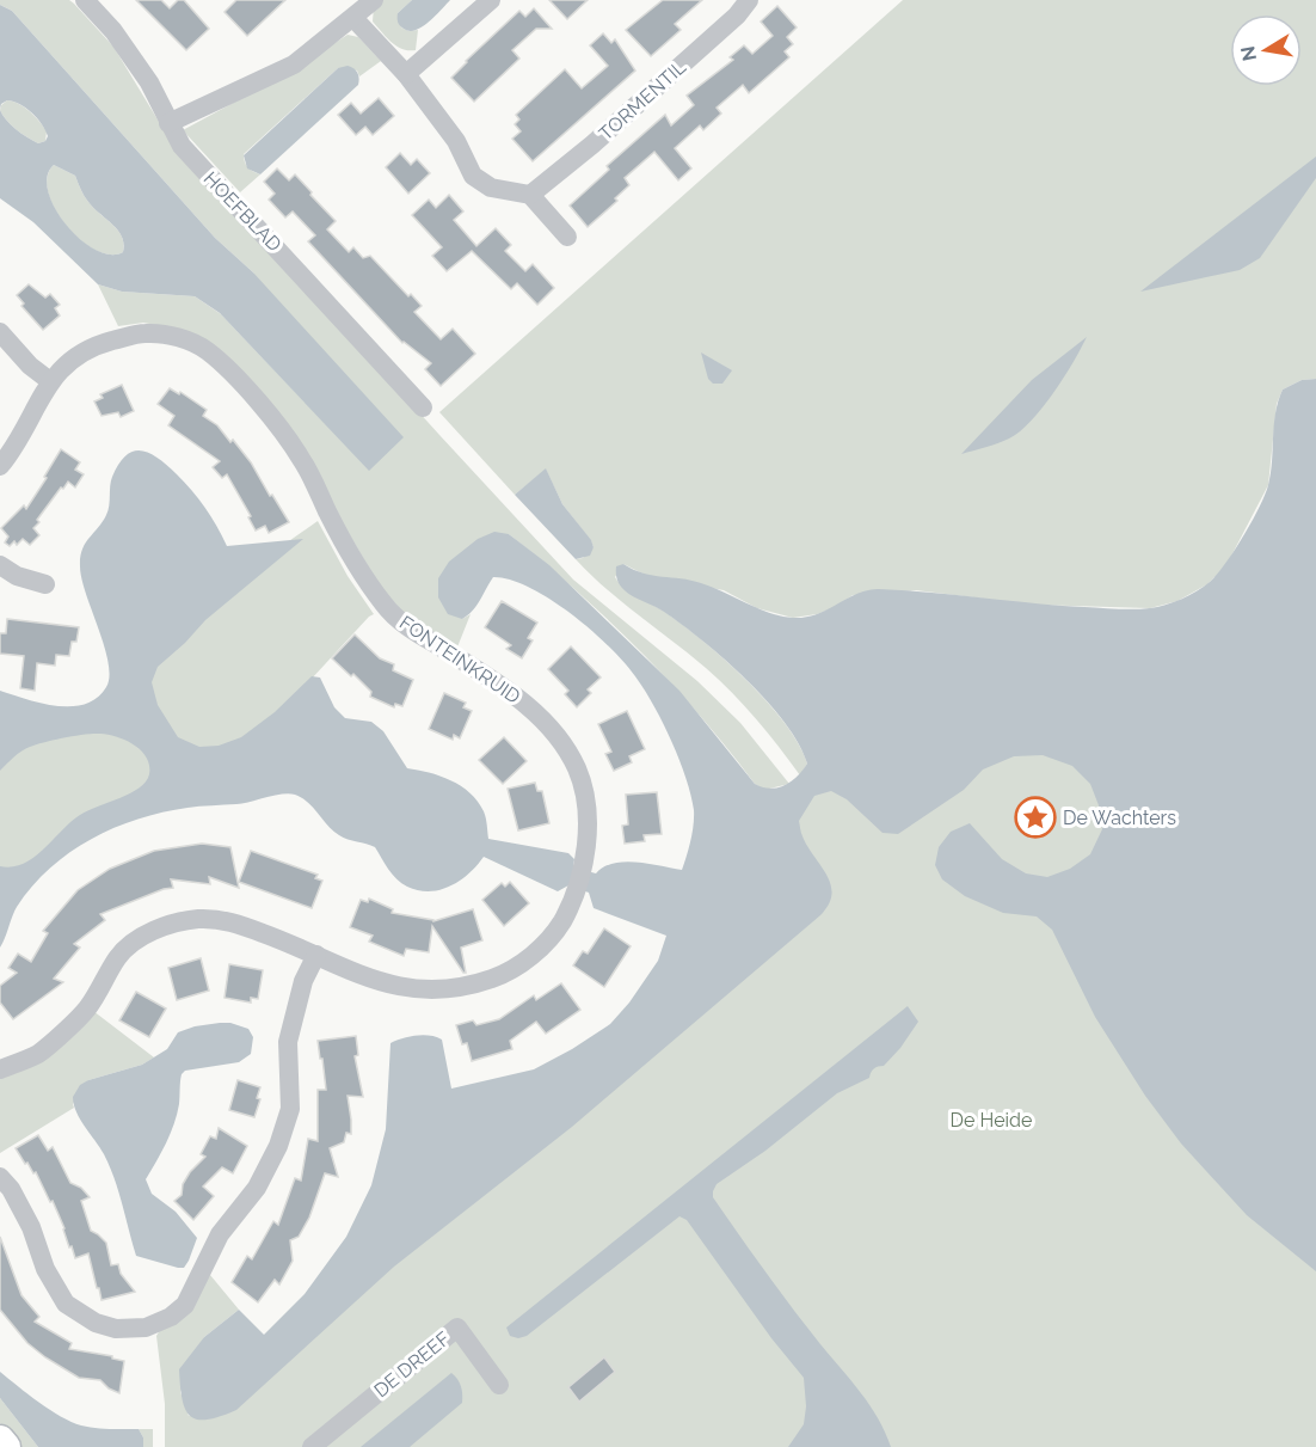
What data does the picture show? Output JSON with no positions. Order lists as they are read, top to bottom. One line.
{"streets":{"street":["TORMENTIL","HOEFBLAD","FONTEINKRUID","DE DREEF"]},"parks":["De Heide"],"places":{"place":["De Wachters"]},"north":"left"}
